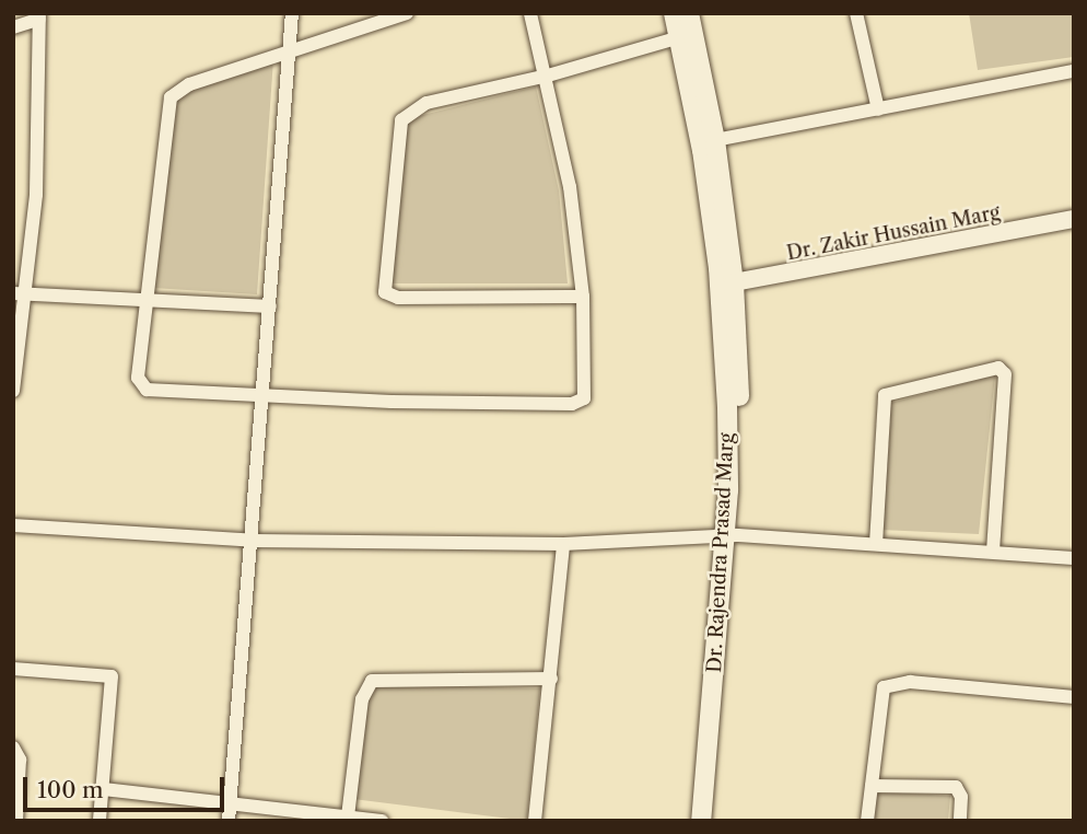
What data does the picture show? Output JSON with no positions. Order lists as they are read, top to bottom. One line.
{"streets":{"main road":["Dr. Rajendra Prasad Marg"],"street":["Dr. Zakir Hussain Marg"]},"crossings":[["Dr. Zakir Hussain Marg","Dr. Rajendra Prasad Marg"]],"scale_bar":"100 m"}
